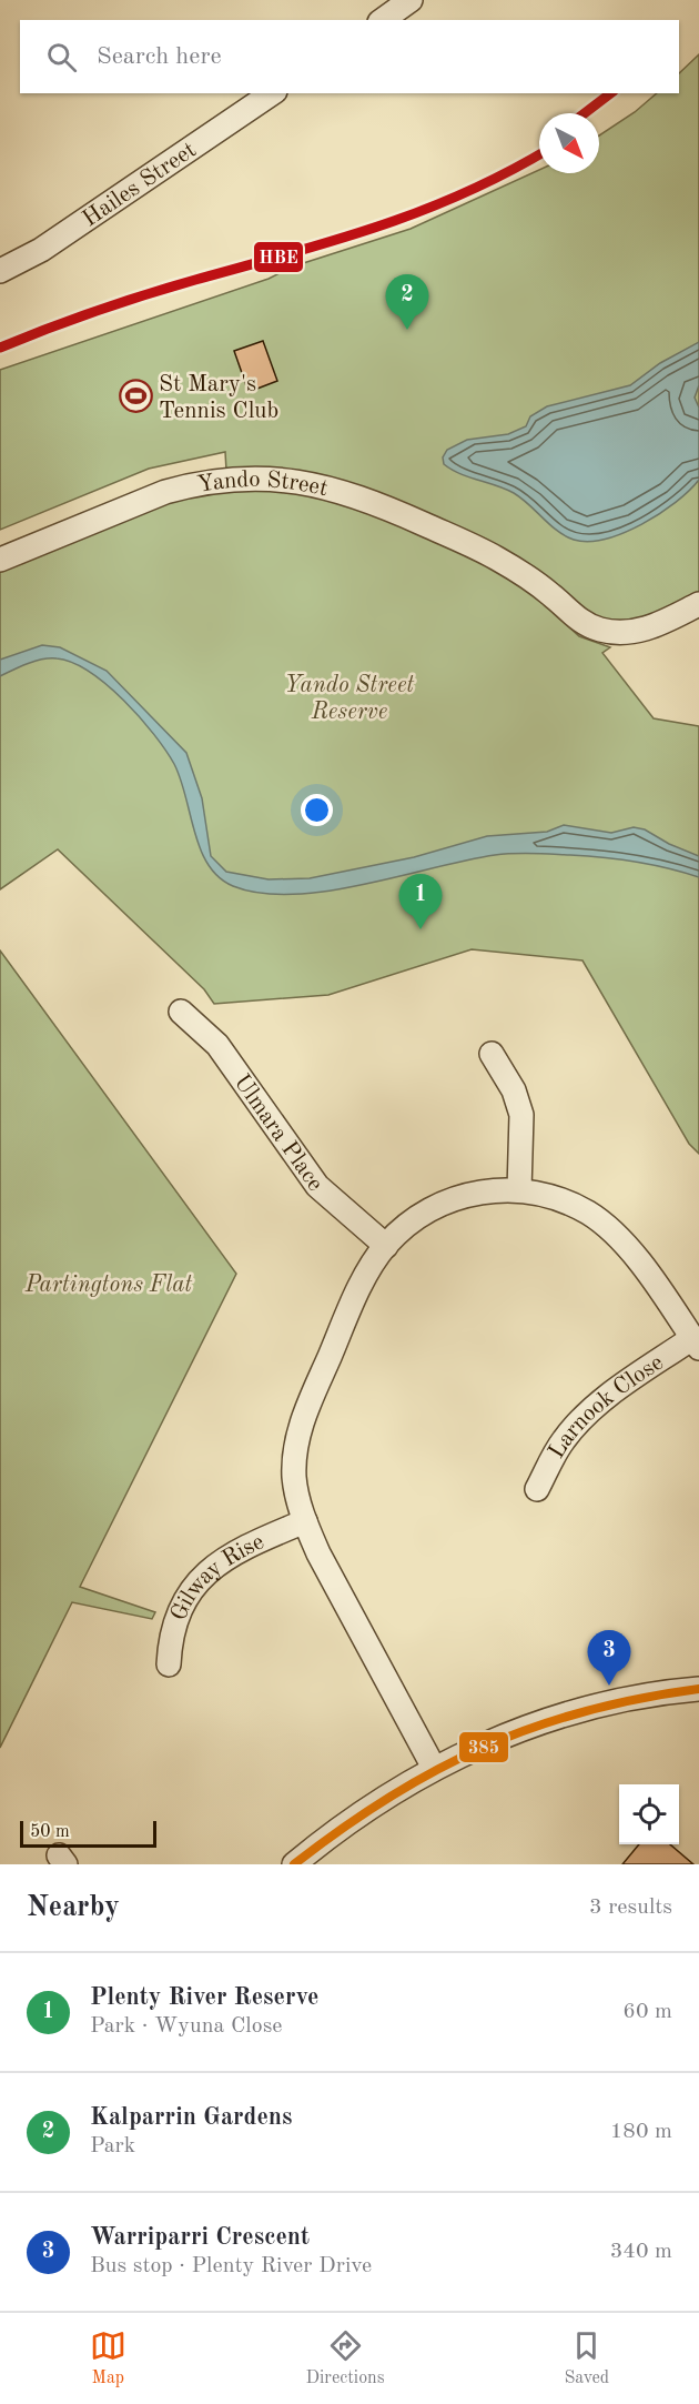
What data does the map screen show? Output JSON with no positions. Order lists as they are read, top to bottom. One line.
{"streets":{"street":["Hailes Street","Yando Street","Ulmara Place","Larnook Close","Gilway Rise"]},"parks":["Yando Street Reserve","Partingtons Flat"],"places":{"sports":["St Mary's Tennis Club"]},"lines":["transit line HBE","transit line 385"],"scale_bar":"50 m","north":"bottom right","page":{"search":"Search here","pins":["2","1","3"],"scale":"50 m","heading":["Nearby","3 results"],"list":[{"mark":"1","name":"Plenty River Reserve","note":"Park · Wyuna Close","value":"60 m"},{"mark":"2","name":"Kalparrin Gardens","note":"Park","value":"180 m"},{"mark":"3","name":"Warriparri Crescent","note":"Bus stop · Plenty River Drive","value":"340 m"}],"nav":["Map","Directions","Saved"]}}
